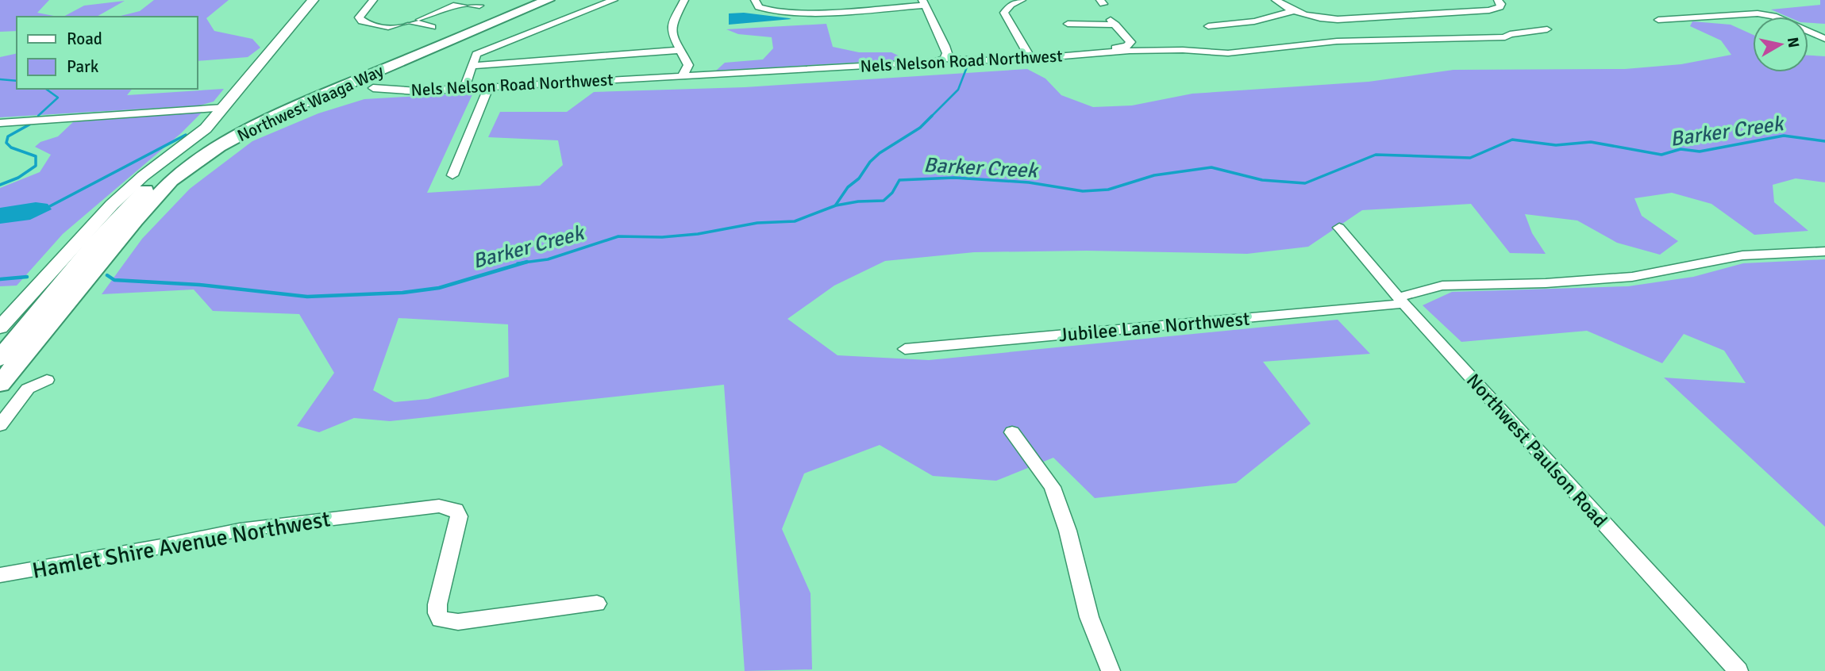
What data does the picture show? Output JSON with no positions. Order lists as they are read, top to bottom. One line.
{"streets":{"highway":["Northwest Waaga Way"],"street":["Nels Nelson Road Northwest","Jubilee Lane Northwest","Northwest Paulson Road","Hamlet Shire Avenue Northwest"]},"crossings":[["Jubilee Lane Northwest","Northwest Paulson Road"]],"water":["Barker Creek"],"legend":["Road","Park"],"north":"right"}
